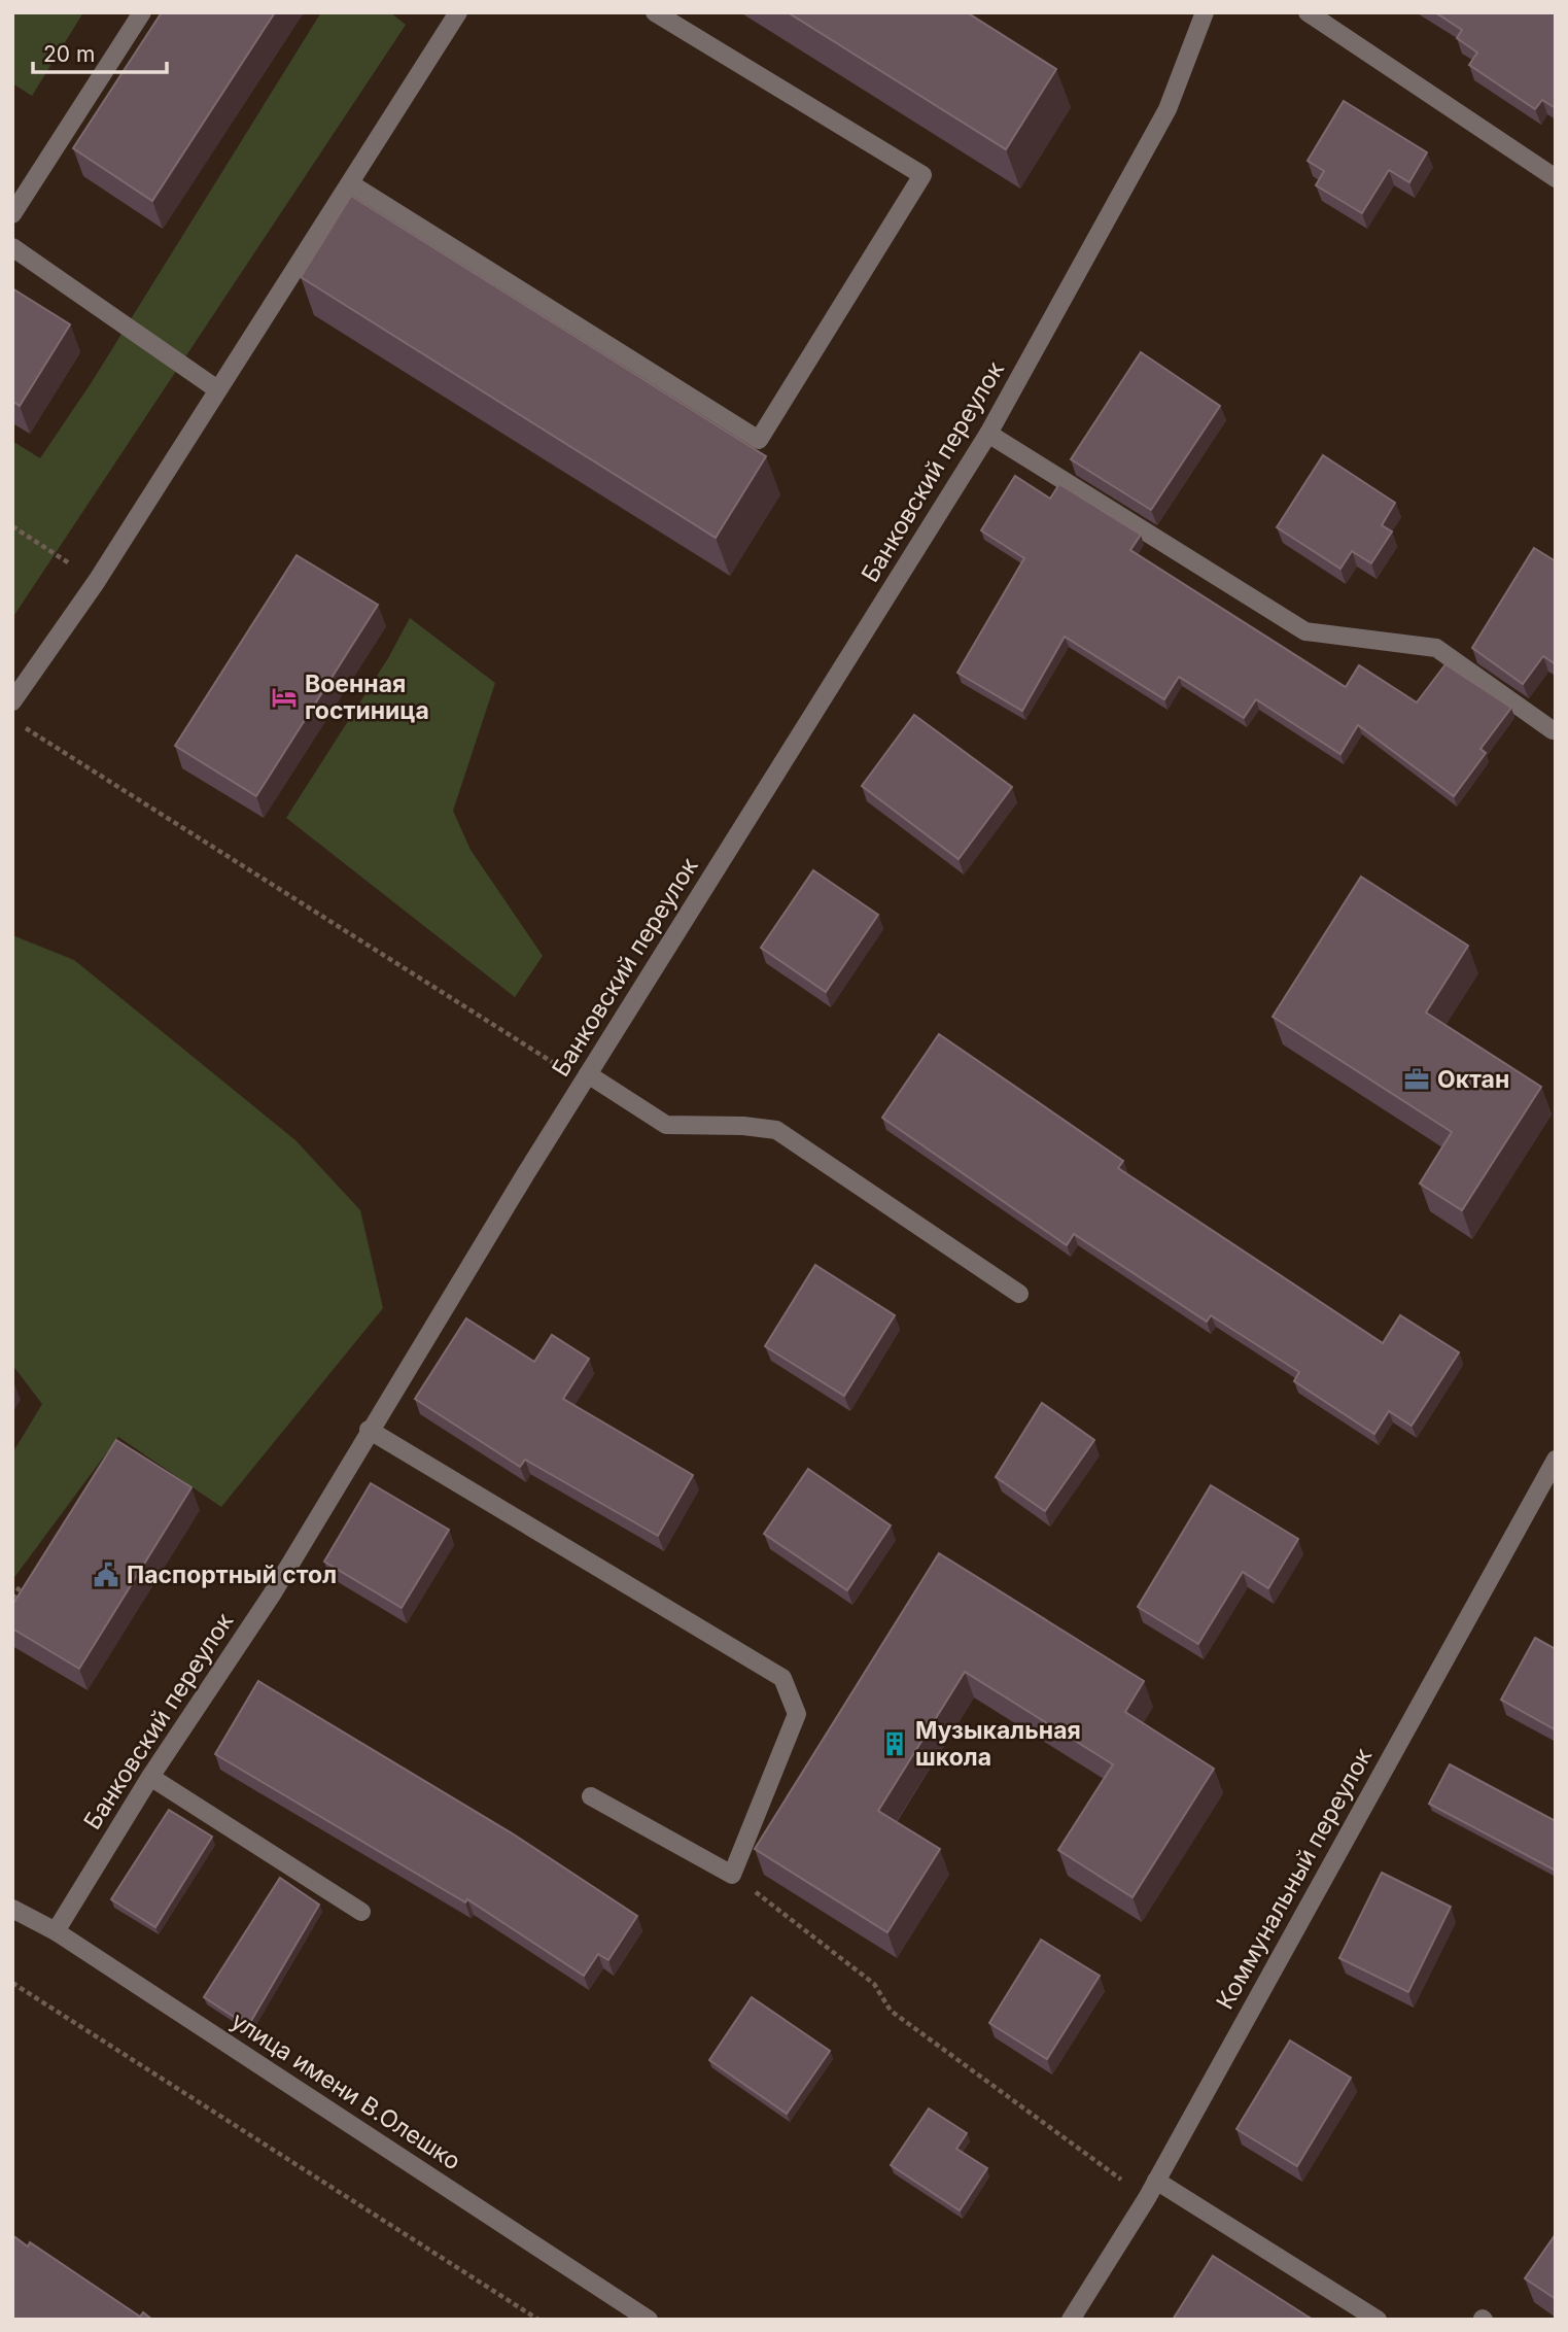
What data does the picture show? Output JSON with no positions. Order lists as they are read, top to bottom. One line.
{"streets":{"street":["Банковский переулок","Коммунальный переулок","улица имени В.Олешко"]},"crossings":[["Банковский переулок","улица имени В.Олешко"]],"places":{"hotel":["Военная гостиница"],"office":["Октан"],"public building":["Паспортный стол"],"building":["Музыкальная школа"]},"scale_bar":"20 m"}
